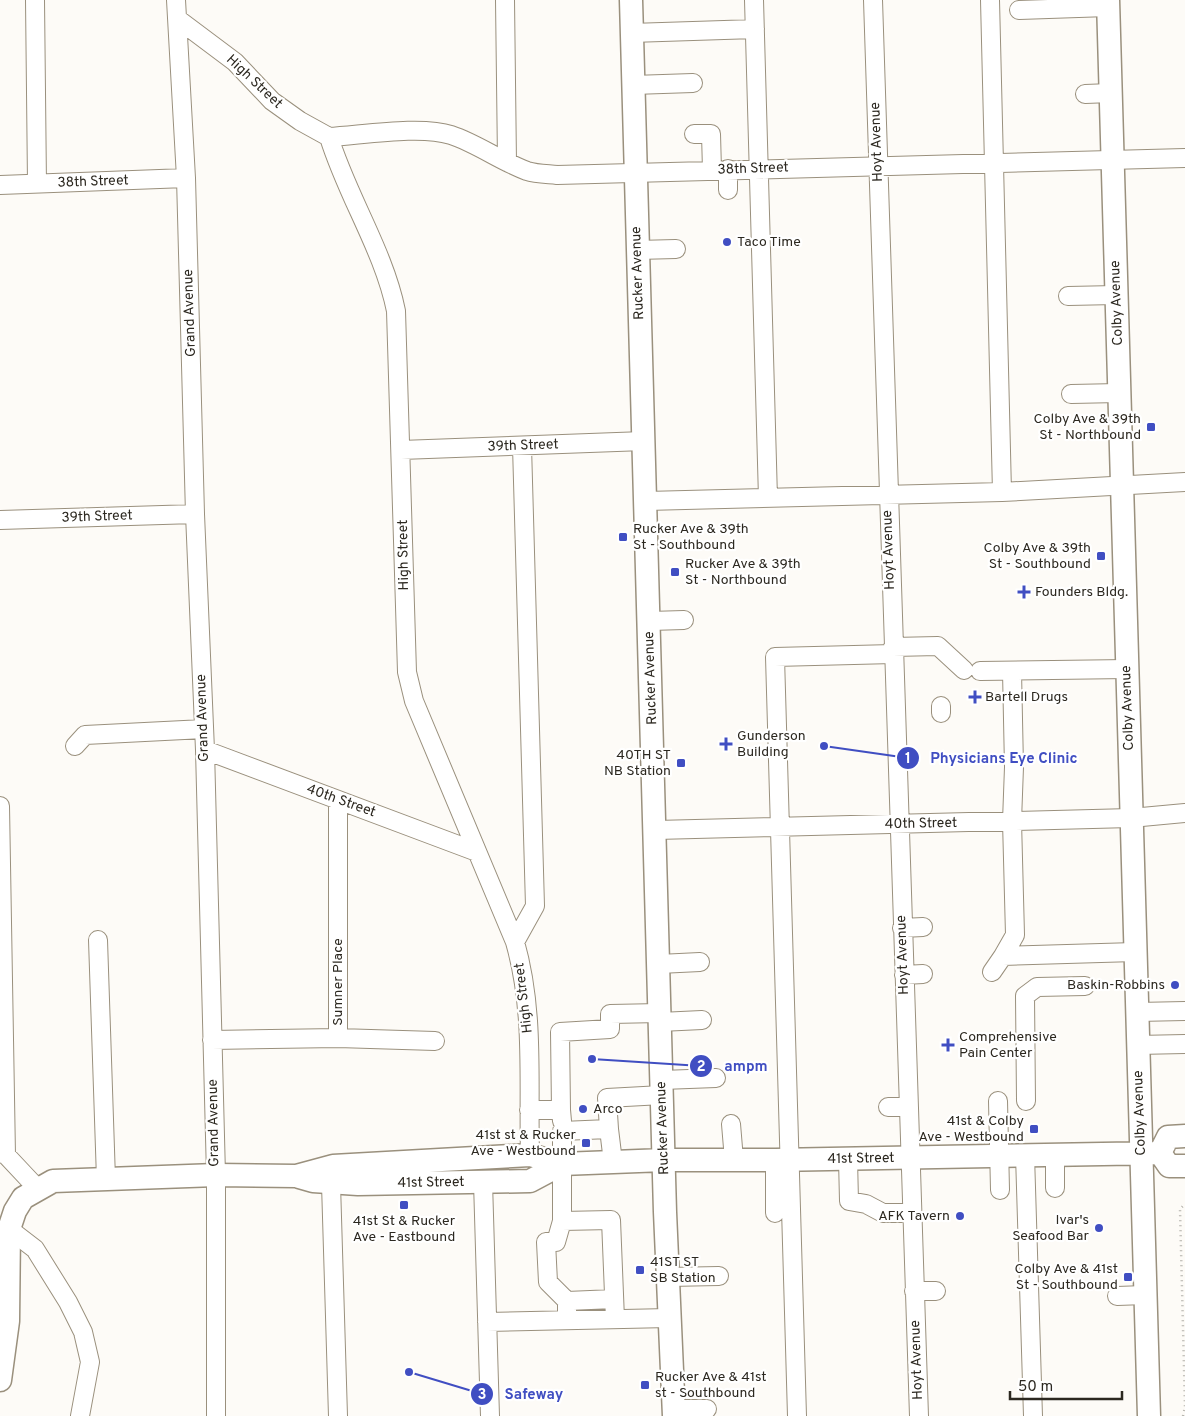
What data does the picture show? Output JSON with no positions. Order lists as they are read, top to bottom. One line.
{"streets":{"main road":["Rucker Avenue","Colby Avenue","41st Street"],"street":["High Street","Hoyt Avenue","38th Street","Grand Avenue","39th Street","40th Street","Sumner Place"]},"crossings":[["High Street","38th Street"],["High Street","Grand Avenue"],["High Street","39th Street"],["High Street","40th Street"],["High Street","41st Street"],["Hoyt Avenue","38th Street"],["Hoyt Avenue","Rucker Avenue"],["Hoyt Avenue","Colby Avenue"],["Hoyt Avenue","40th Street"],["Hoyt Avenue","41st Street"],["38th Street","Rucker Avenue"],["38th Street","Colby Avenue"],["38th Street","Grand Avenue"],["Rucker Avenue","39th Street"],["Rucker Avenue","40th Street"],["Rucker Avenue","41st Street"],["Colby Avenue","40th Street"],["Colby Avenue","41st Street"],["Grand Avenue","39th Street"],["Grand Avenue","40th Street"],["Grand Avenue","Sumner Place"],["Grand Avenue","41st Street"],["40th Street","Sumner Place"]],"places":{"other":["Taco Time","Physicians Eye Clinic","Baskin-Robbins","ampm","Arco","AFK Tavern","Ivar's Seafood Bar","Safeway"],"transit":["Colby Ave & 39th St - Northbound","Rucker Ave & 39th St - Southbound","Colby Ave & 39th St - Southbound","Rucker Ave & 39th St - Northbound","40TH ST NB Station","41st & Colby Ave - Westbound","41st st & Rucker Ave - Westbound","41st St & Rucker Ave - Eastbound","41ST ST SB Station","Colby Ave & 41st St - Southbound","Rucker Ave & 41st st - Southbound"],"health":["Founders Bldg.","Bartell Drugs","Gunderson Building","Comprehensive Pain Center"]},"scale_bar":"50 m"}
